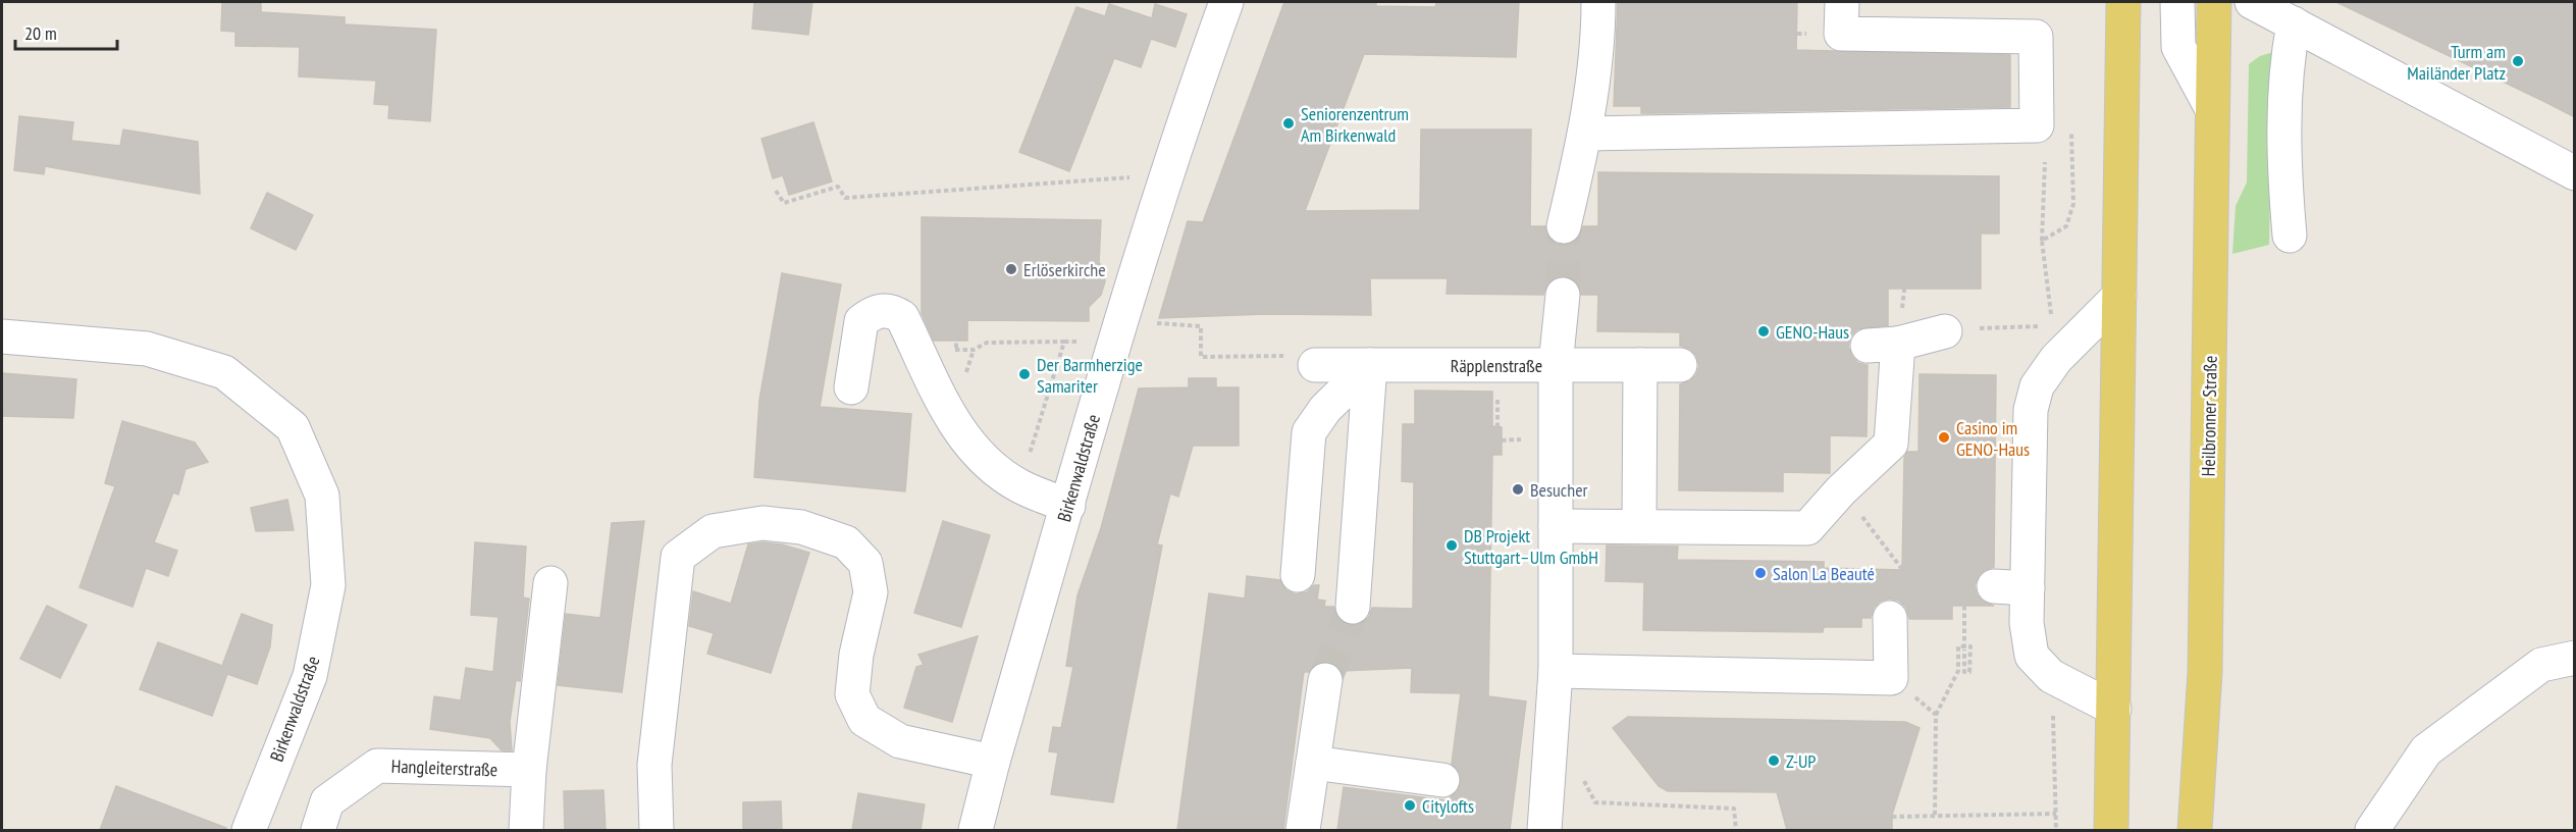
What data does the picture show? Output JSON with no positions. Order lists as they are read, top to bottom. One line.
{"streets":{"main road":["Heilbronner Straße"],"street":["Räpplenstraße","Birkenwaldstraße","Hangleiterstraße"]},"places":["Turm am Mailänder Platz","Seniorenzentrum Am Birkenwald","Erlöserkirche","GENO-Haus","Der Barmherzige Samariter","Casino im GENO-Haus","Besucher","DB Projekt Stuttgart–Ulm GmbH","Salon La Beauté","Z-UP","Citylofts"],"scale_bar":"20 m"}
